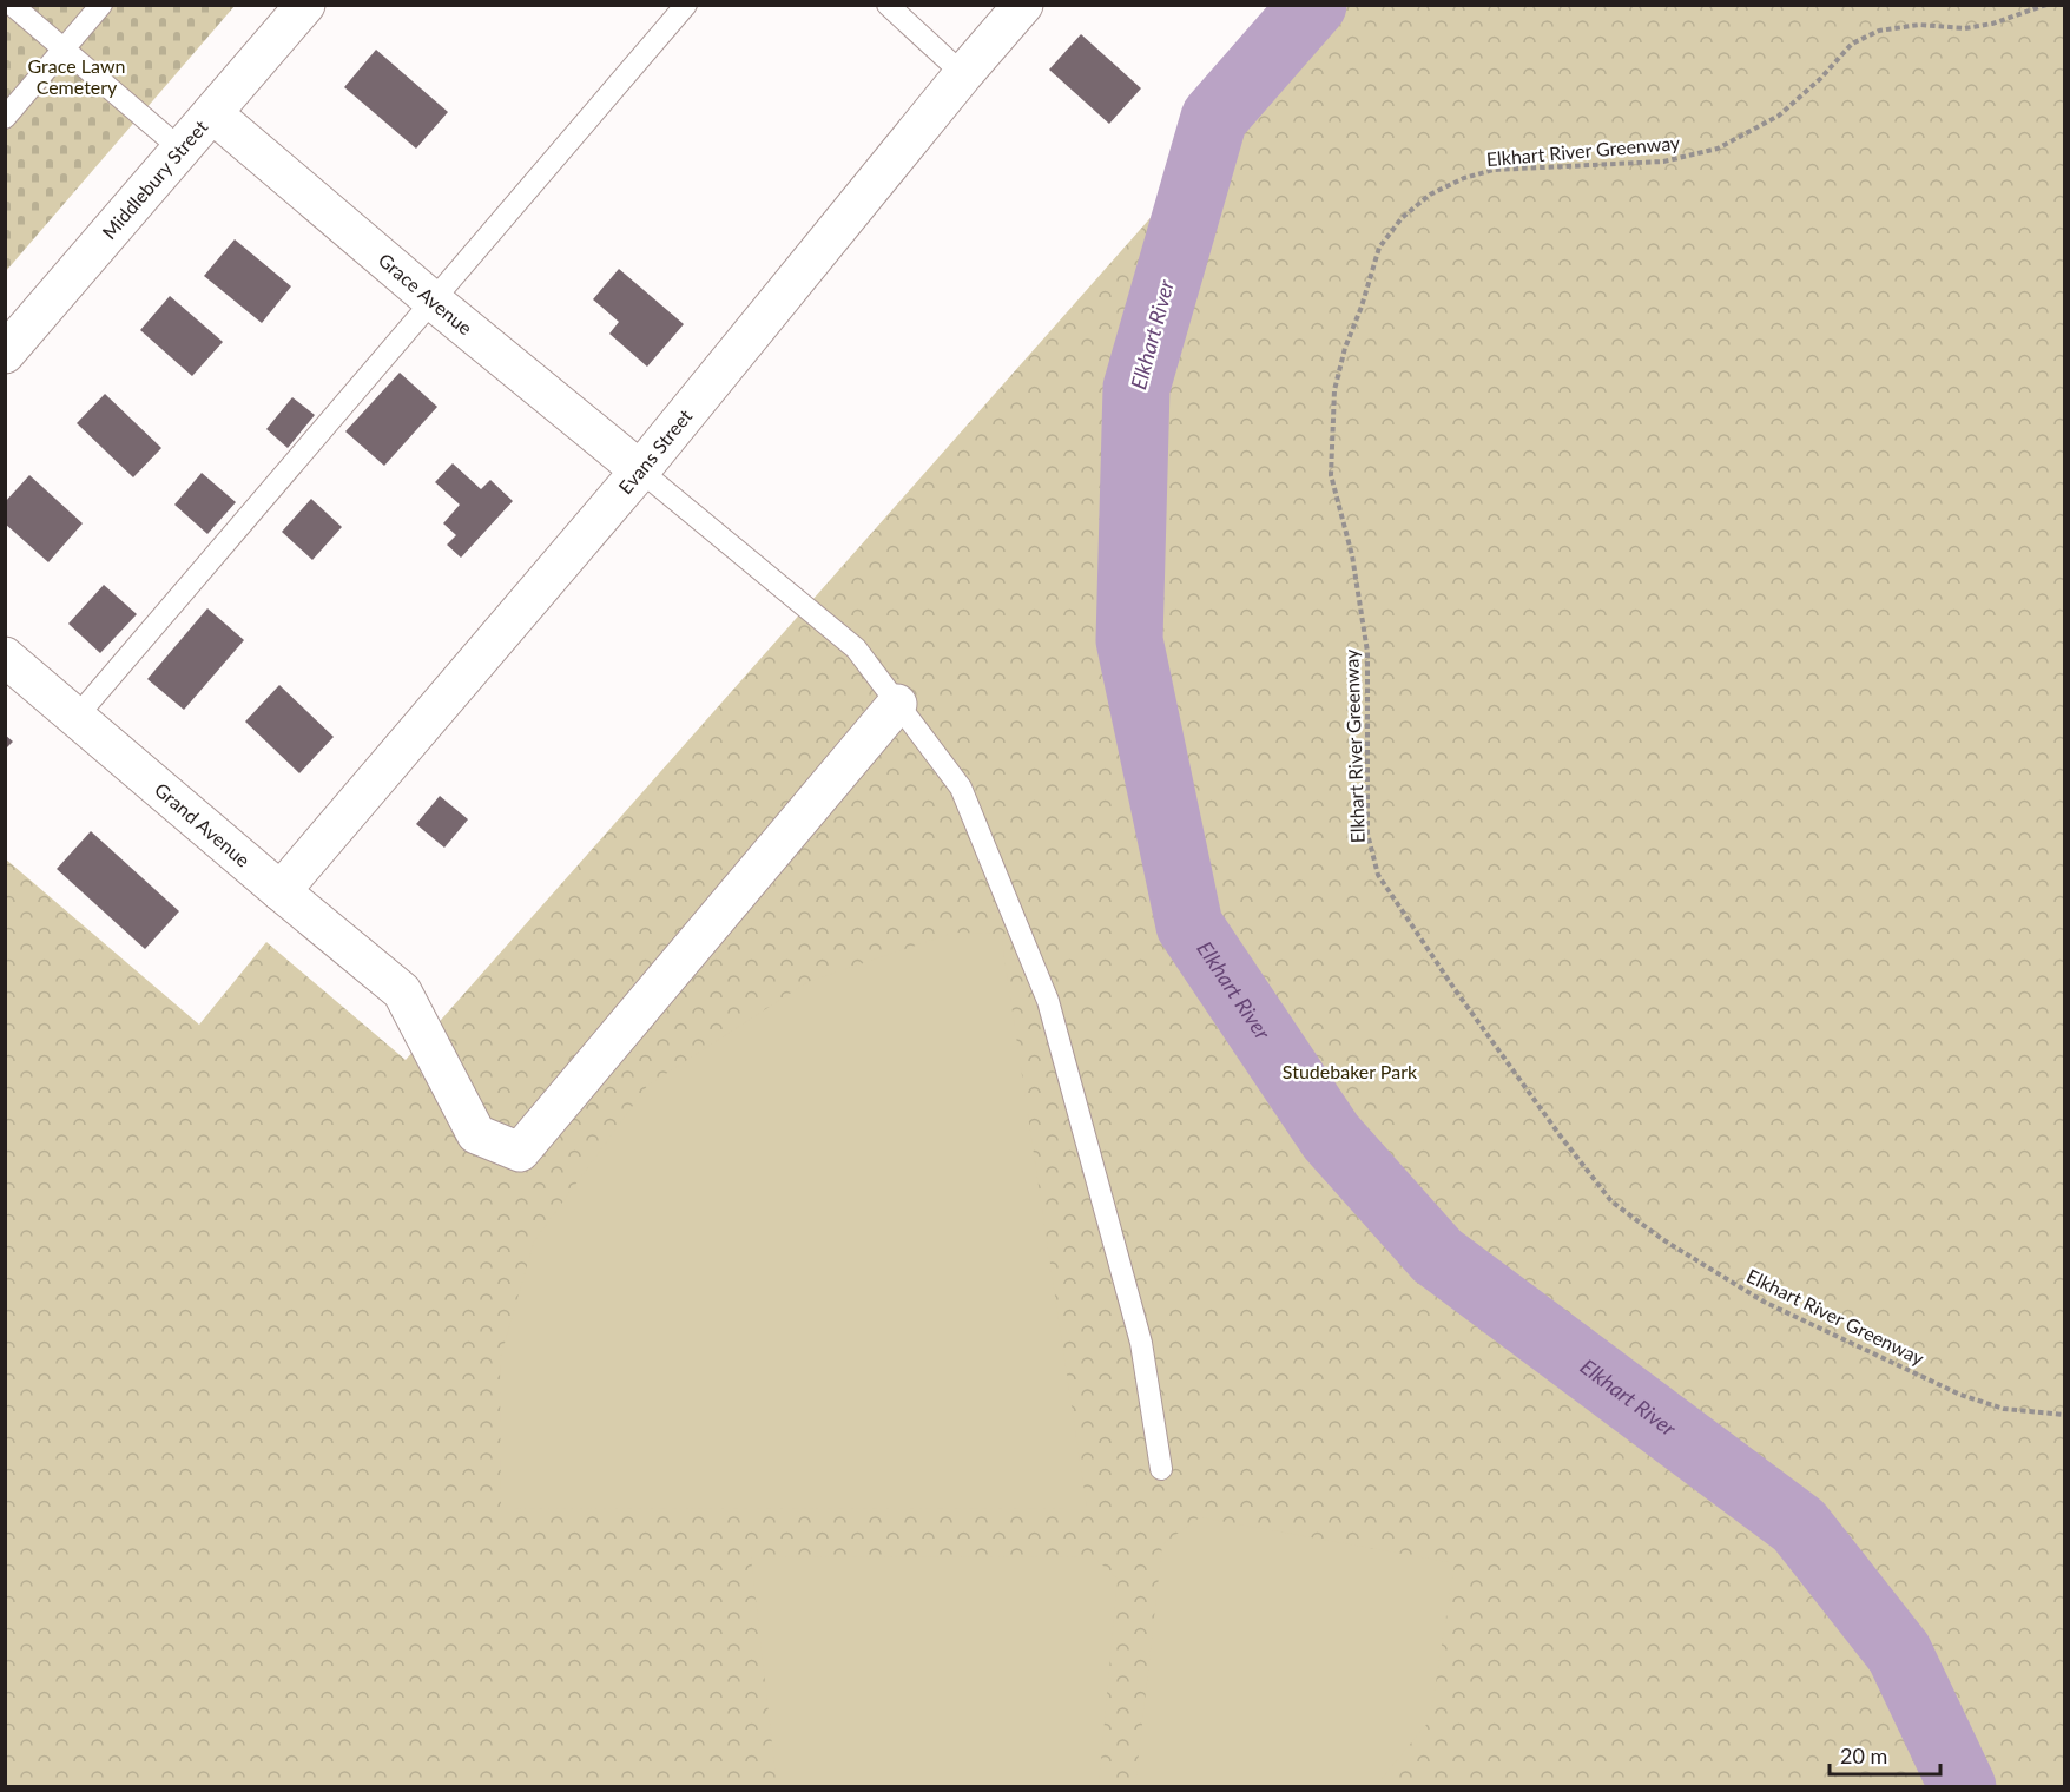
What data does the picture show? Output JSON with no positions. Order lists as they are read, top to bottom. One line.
{"streets":{"street":["Middlebury Street","Grace Avenue","Evans Street","Grand Avenue"],"path":["Elkhart River Greenway"]},"crossings":[["Middlebury Street","Grace Avenue"],["Grace Avenue","Evans Street"],["Evans Street","Grand Avenue"]],"water":["Elkhart River"],"parks":["Grace Lawn Cemetery","Studebaker Park"],"scale_bar":"20 m"}
